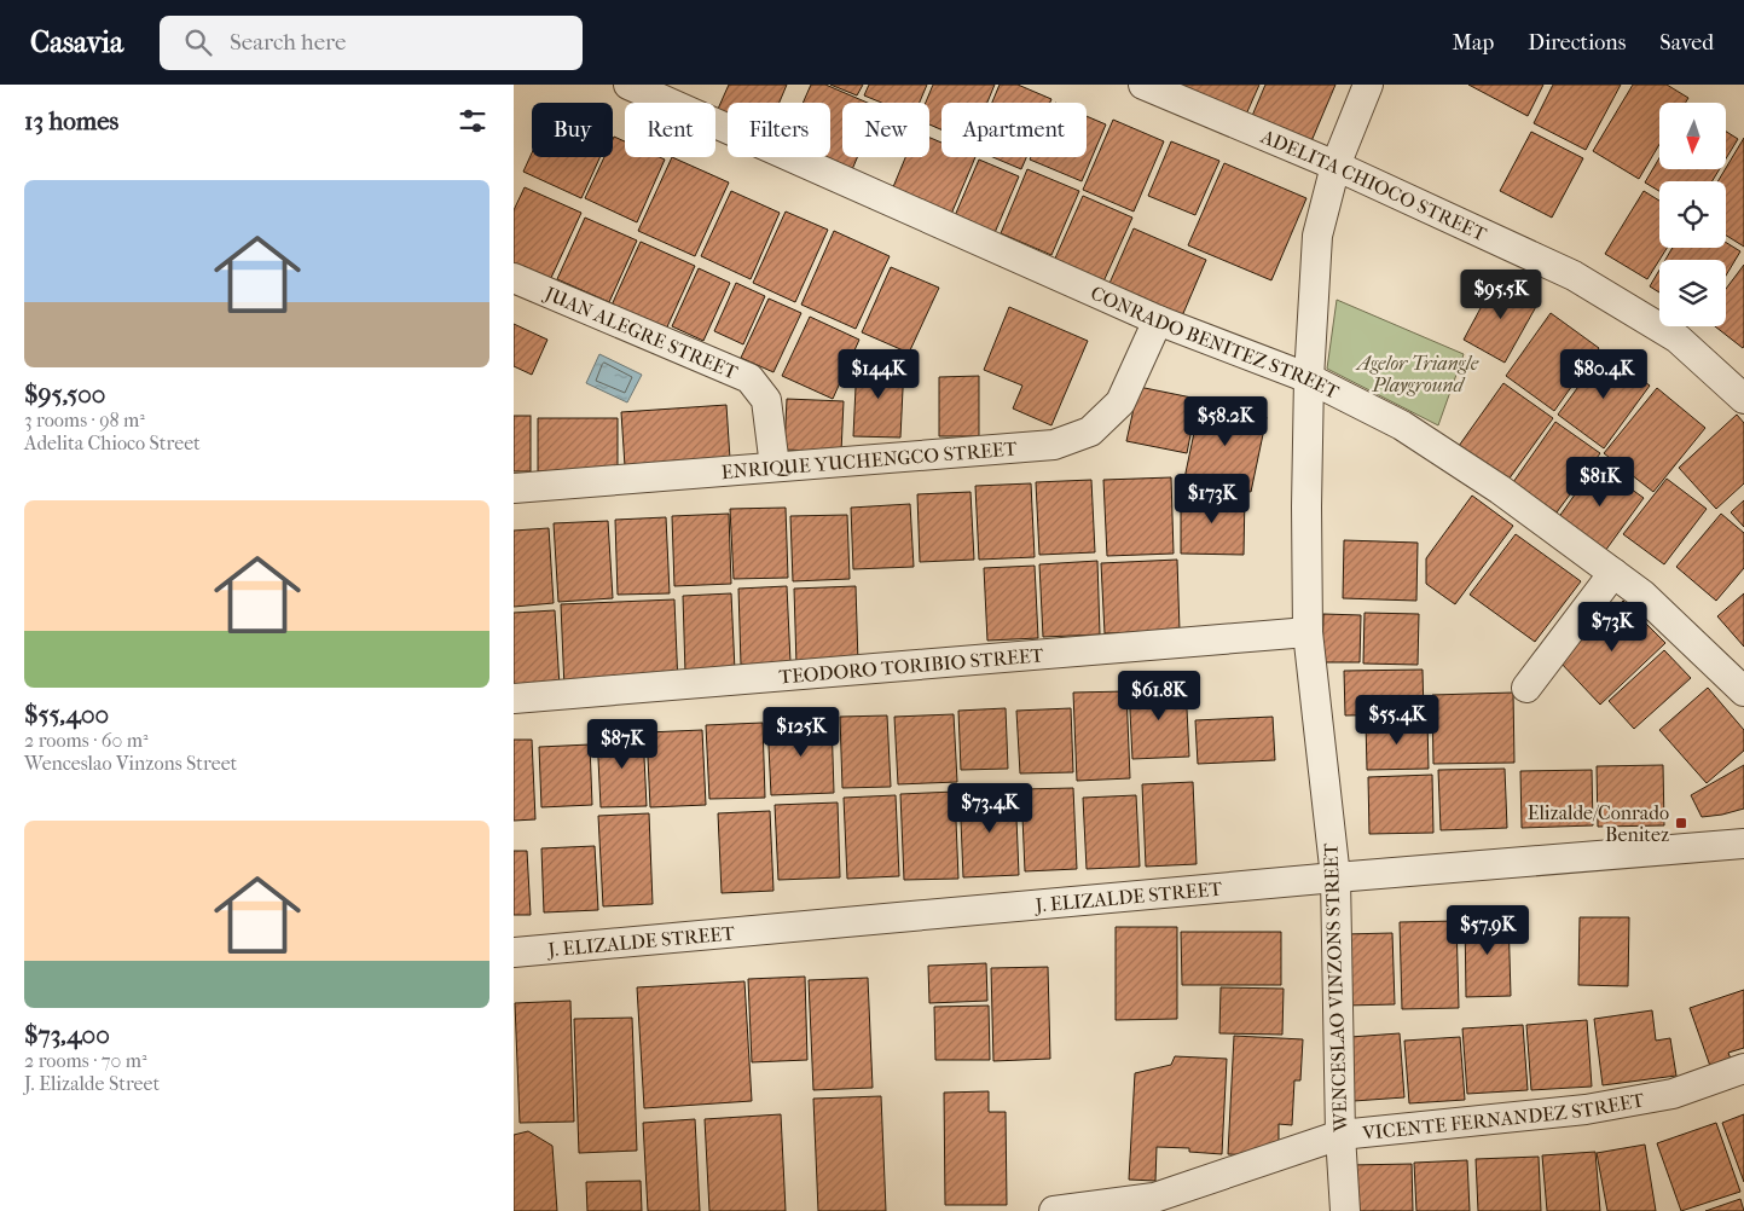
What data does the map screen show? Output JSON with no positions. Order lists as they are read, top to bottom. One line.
{"streets":{"street":["ADELITA CHIOCO STREET","JUAN ALEGRE STREET","CONRADO BENITEZ STREET","ENRIQUE YUCHENGCO STREET","TEODORO TORIBIO STREET","J. ELIZALDE STREET","WENCESLAO VINZONS STREET","VICENTE FERNANDEZ STREET"]},"crossings":[["ADELITA CHIOCO STREET","WENCESLAO VINZONS STREET"],["JUAN ALEGRE STREET","ENRIQUE YUCHENGCO STREET"],["CONRADO BENITEZ STREET","ENRIQUE YUCHENGCO STREET"],["CONRADO BENITEZ STREET","WENCESLAO VINZONS STREET"],["TEODORO TORIBIO STREET","WENCESLAO VINZONS STREET"],["J. ELIZALDE STREET","WENCESLAO VINZONS STREET"],["WENCESLAO VINZONS STREET","VICENTE FERNANDEZ STREET"]],"parks":["Agelor Triangle Playground"],"places":{"transit":["Elizalde/Conrado Benitez"]},"north":"bottom","page":{"header":"Casavia","search":"Search here","nav":["Map","Directions","Saved"],"heading":"13 homes","chip":["Buy","Rent","Filters","New","Apartment"],"list":[{"name":"$95,500","note":"3 rooms · 98 m² · Adelita Chioco Street"},{"name":"$55,400","note":"2 rooms · 60 m² · Wenceslao Vinzons Street"},{"name":"$73,400","note":"2 rooms · 70 m² · J. Elizalde Street"}],"price":["$95.5K","$144K","$80.4K","$58.2K","$81K","$173K","$73K","$61.8K","$55.4K","$125K","$87K","$73.4K","$57.9K"]}}
